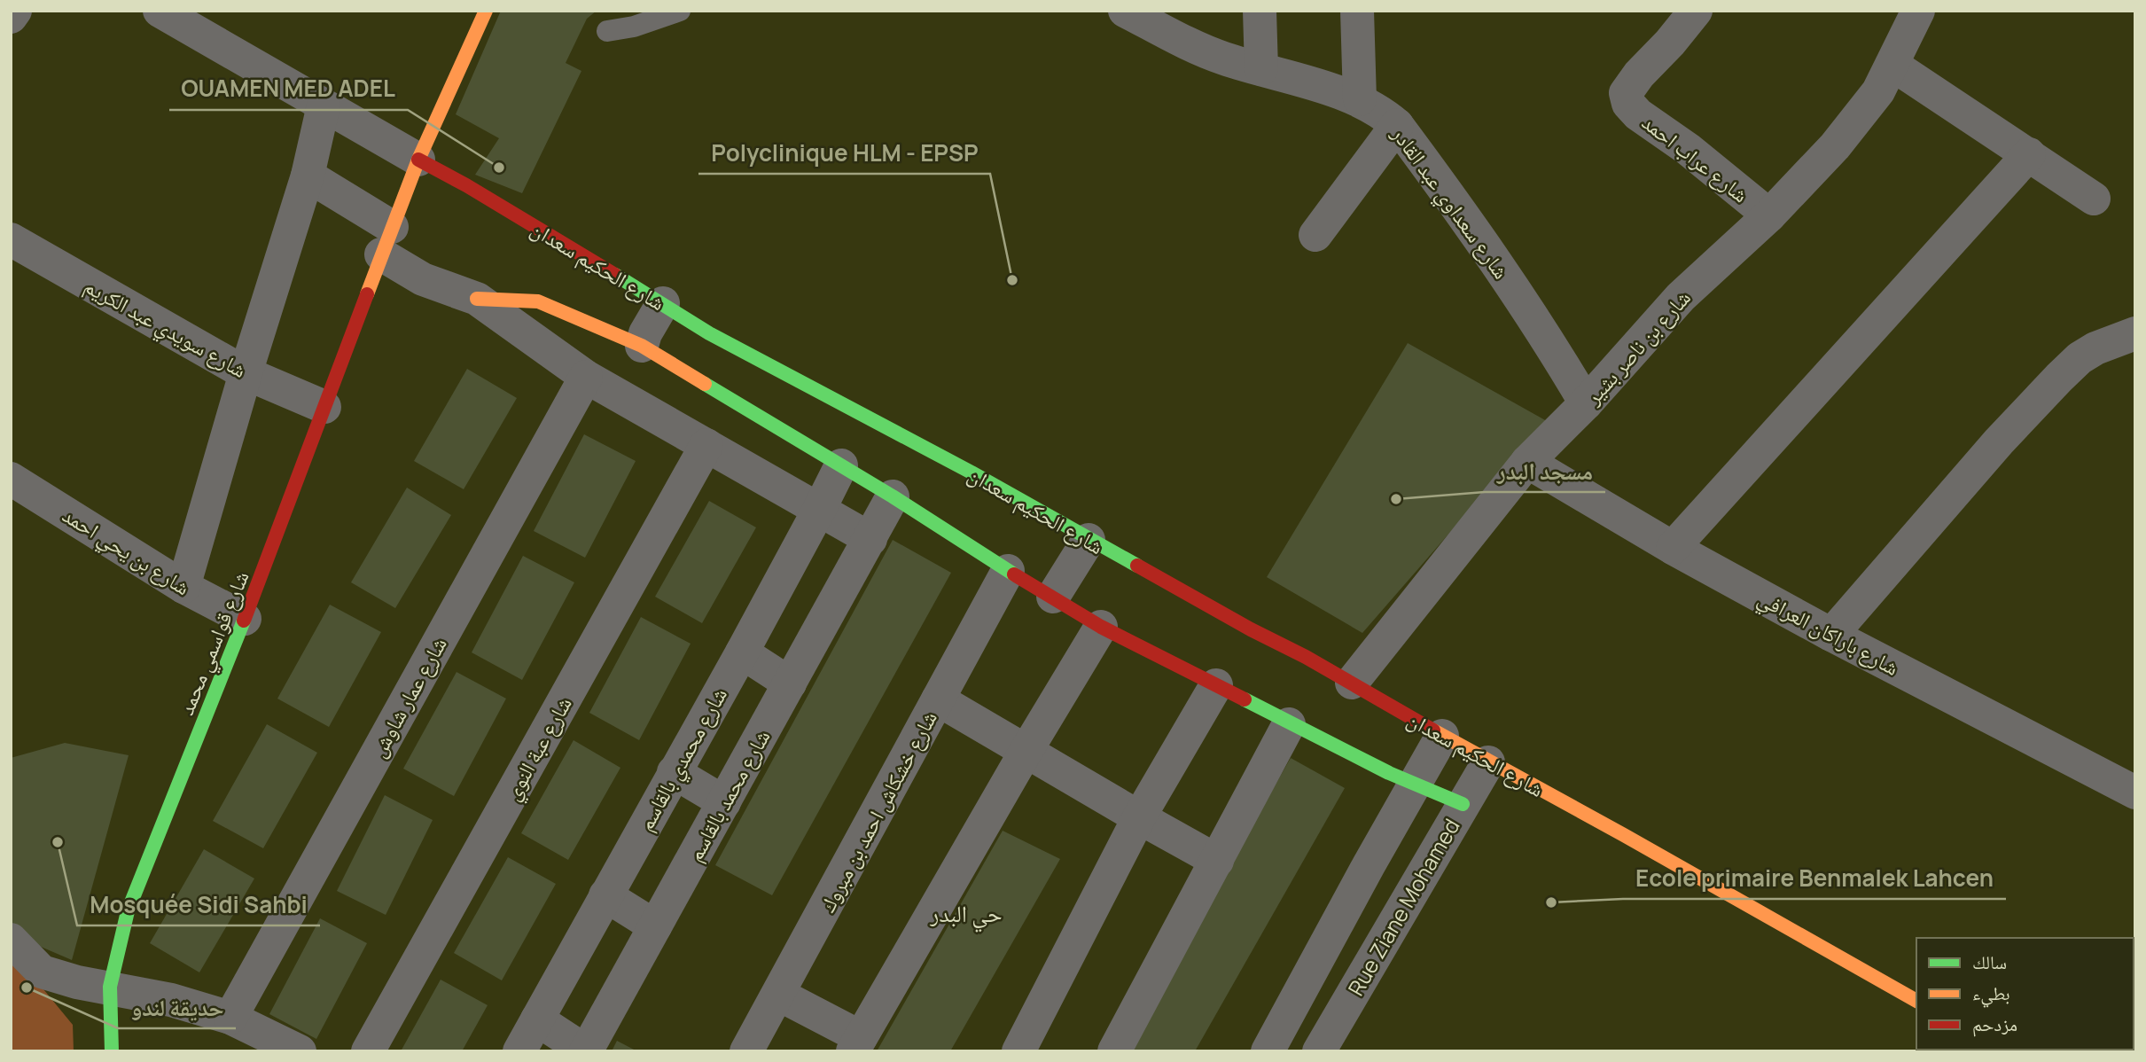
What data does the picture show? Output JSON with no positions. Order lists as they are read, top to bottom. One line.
{"streets":{"street":["شارع عراب احمد","شارع سعداوي عبد القادر","شارع الحكيم سعدان","شارع سويدي عبد الكريم","شارع بن ناصر بشير","شارع بن يحي احمد","شارع باراكان العرافي","شارع قواسمي محمد","شارع عمار شاوش","شارع عبة النوي","شارع محمدي بالقاسم","شارع محمد بالقاسم","شارع خشكاش احمد بن مبروك","Rue Ziane Mohamed"]},"crossings":[["شارع عراب احمد","شارع بن ناصر بشير"],["شارع سعداوي عبد القادر","شارع بن ناصر بشير"],["شارع الحكيم سعدان","شارع بن ناصر بشير"],["شارع الحكيم سعدان","شارع قواسمي محمد"],["شارع الحكيم سعدان","Rue Ziane Mohamed"],["شارع سويدي عبد الكريم","شارع قواسمي محمد"],["شارع بن ناصر بشير","شارع باراكان العرافي"],["شارع بن يحي احمد","شارع قواسمي محمد"]],"districts":["حي البدر"],"places":["OUAMEN MED ADEL","Polyclinique HLM - EPSP","مسجد البدر","Mosquée Sidi Sahbi","Ecole primaire Benmalek Lahcen","حديقة لندو"],"legend":["سالك","بطيء","مزدحم"]}
